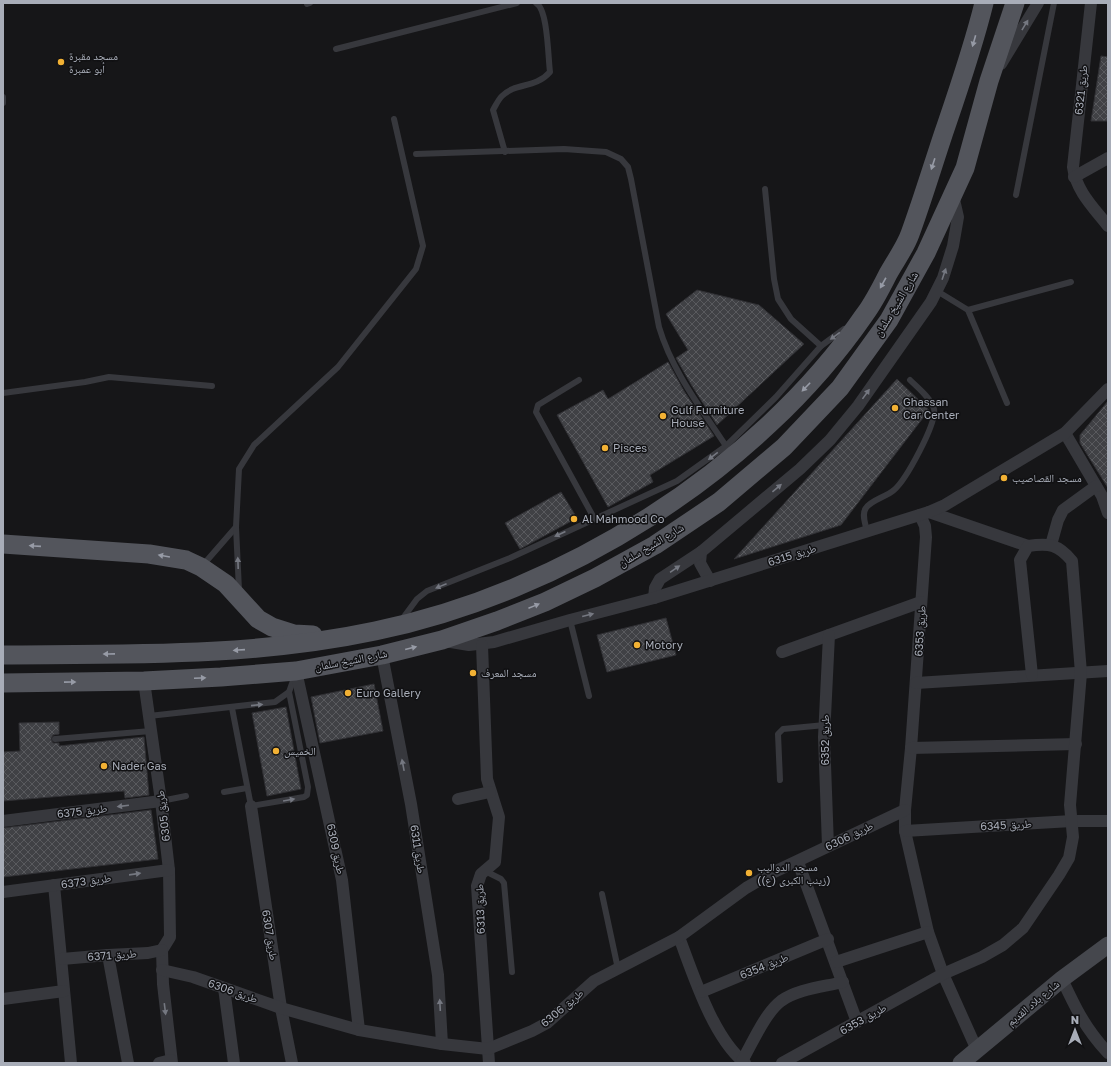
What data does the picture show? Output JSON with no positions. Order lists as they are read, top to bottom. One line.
{"streets":{"main road":["شارع الشيخ سلمان"],"street":["طريق 6321","طريق 6315","طريق 6353","طريق 6352","طريق 6375","طريق 6305","طريق 6345","طريق 6306","طريق 6309","طريق 6311","طريق 6373","طريق 6313","طريق 6307","طريق 6371","طريق 6354","شارع بلاد القديم"]},"crossings":[["شارع الشيخ سلمان","طريق 6315"],["شارع الشيخ سلمان","طريق 6305"],["شارع الشيخ سلمان","طريق 6309"],["شارع الشيخ سلمان","طريق 6311"],["طريق 6315","طريق 6353"],["طريق 6315","طريق 6313"],["طريق 6353","طريق 6345"],["طريق 6353","طريق 6306"],["طريق 6353","شارع بلاد القديم"],["طريق 6352","طريق 6306"],["طريق 6375","طريق 6305"],["طريق 6305","طريق 6373"],["طريق 6305","طريق 6371"],["طريق 6306","طريق 6309"],["طريق 6306","طريق 6311"],["طريق 6306","طريق 6313"],["طريق 6306","طريق 6307"]],"one_way":["طريق 6375","طريق 6311","طريق 6373"],"places":["مسجد مقبرة أبو عمبرة","Ghassan Car Center","Gulf Furniture House","Pisces","مسجد القصاصيب","Al Mahmood Co","Motory","مسجد المعرف","Euro Gallery","الخميس","Nader Gas","مسجد الدواليب (زينب الكبرى (ع))"],"north":"top"}
